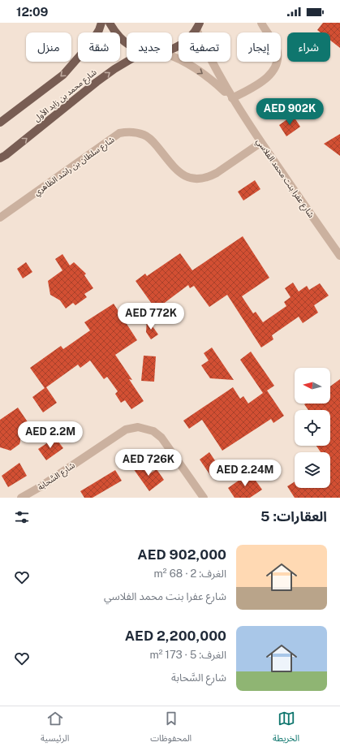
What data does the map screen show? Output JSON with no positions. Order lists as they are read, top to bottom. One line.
{"streets":{"main road":["شارع محمد بن زايد الأول"],"street":["شارع سلطان بن راشد الظاهري","شارع عفرا بنت محمد الفلاسي","شارع السَّحابة"]},"crossings":[["شارع سلطان بن راشد الظاهري","شارع عفرا بنت محمد الفلاسي"]],"north":"left","page":{"status":"12:09","chip":["شراء","إيجار","تصفية","جديد","شقة","منزل"],"price":["AED 902K","AED 772K","AED 2.2M","AED 726K","AED 2.24M"],"heading":"العقارات: 5","list":[{"name":"AED 902,000","note":"الغرف: 2 · 68 m² · شارع عفرا بنت محمد الفلاسي"},{"name":"AED 2,200,000","note":"الغرف: 5 · 173 m² · شارع السَّحابة"}],"tabs":["الخريطة","المحفوظات","الرئيسية"]}}
